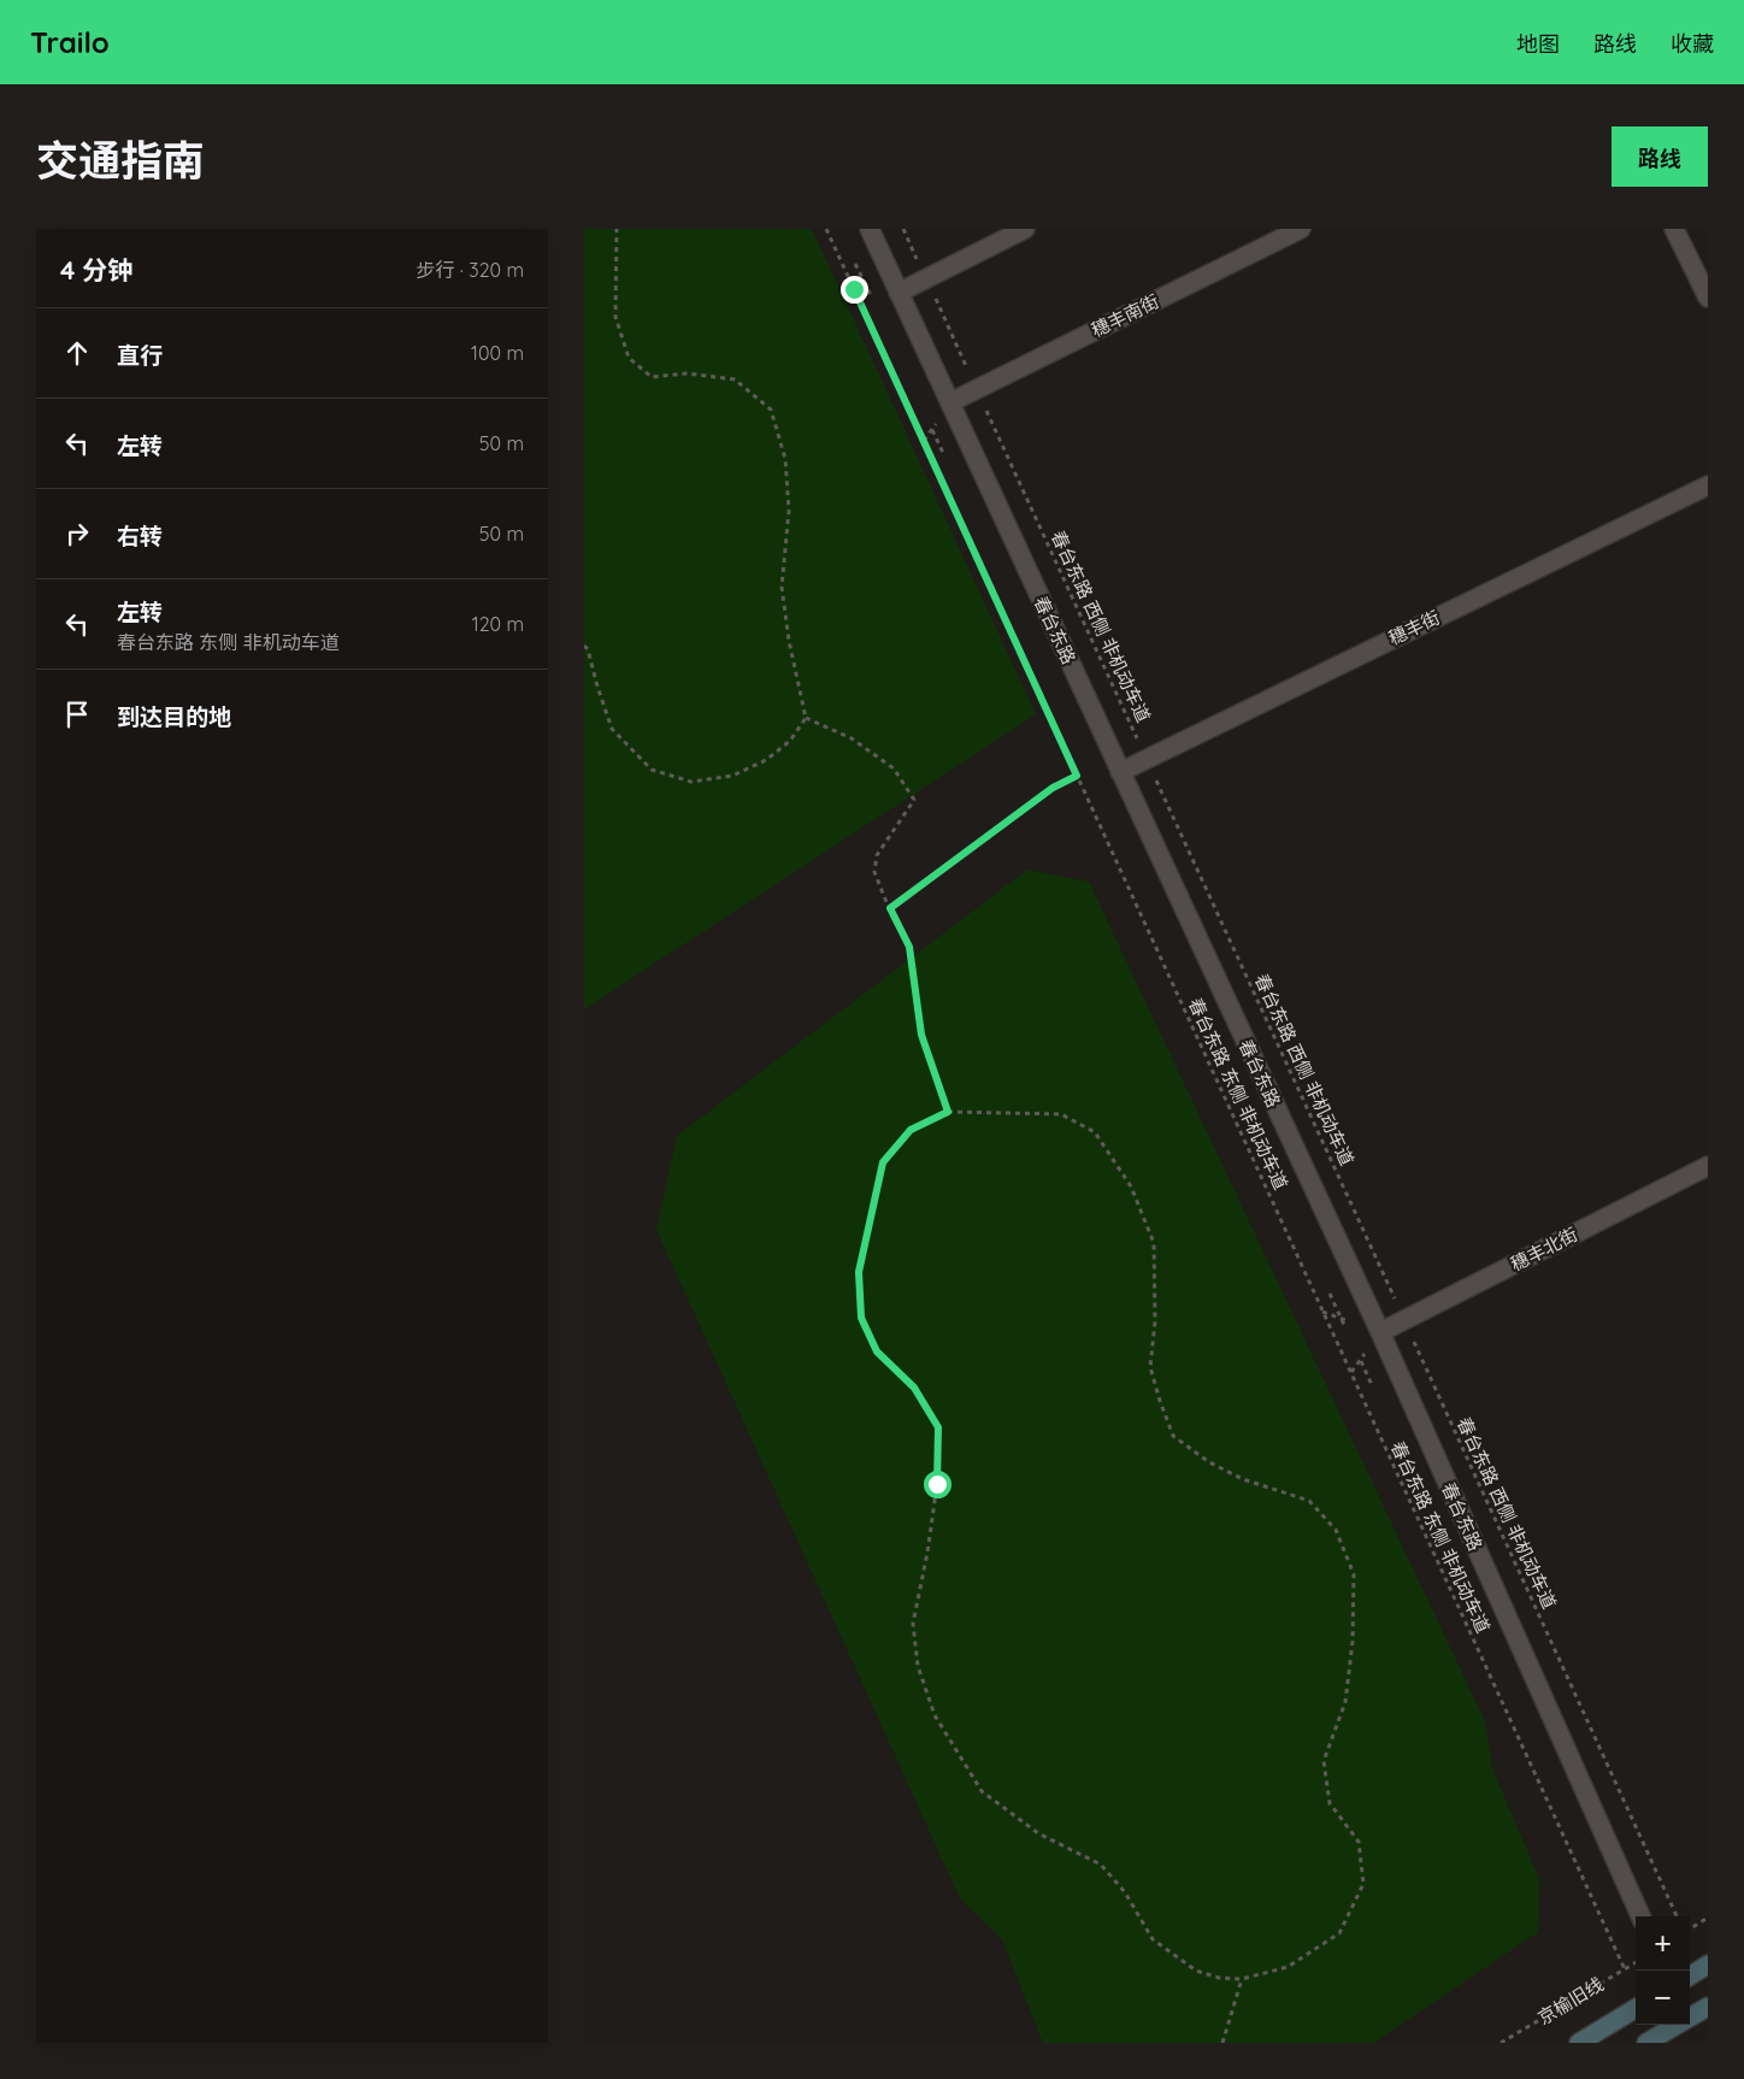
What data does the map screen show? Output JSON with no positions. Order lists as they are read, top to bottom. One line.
{"streets":{"street":["穗丰南街","穗丰街","春台东路","穗丰北街"],"path":["春台东路 西侧 非机动车道","春台东路 东侧 非机动车道","京榆旧线"]},"crossings":[["穗丰南街","春台东路 西侧 非机动车道"],["穗丰南街","春台东路"],["春台东路 西侧 非机动车道","穗丰街"],["春台东路 西侧 非机动车道","穗丰北街"],["穗丰街","春台东路"],["春台东路","穗丰北街"],["春台东路 东侧 非机动车道","京榆旧线"]],"page":{"header":"Trailo","nav":["地图","路线","收藏"],"title":"交通指南","buttons":"路线","heading":["4 分钟","步行 · 320 m"],"list":[["直行","100 m"],["左转","50 m"],["右转","50 m"],["左转","春台东路 东侧 非机动车道","120 m"],"到达目的地"],"map_buttons":["+","−"]}}
